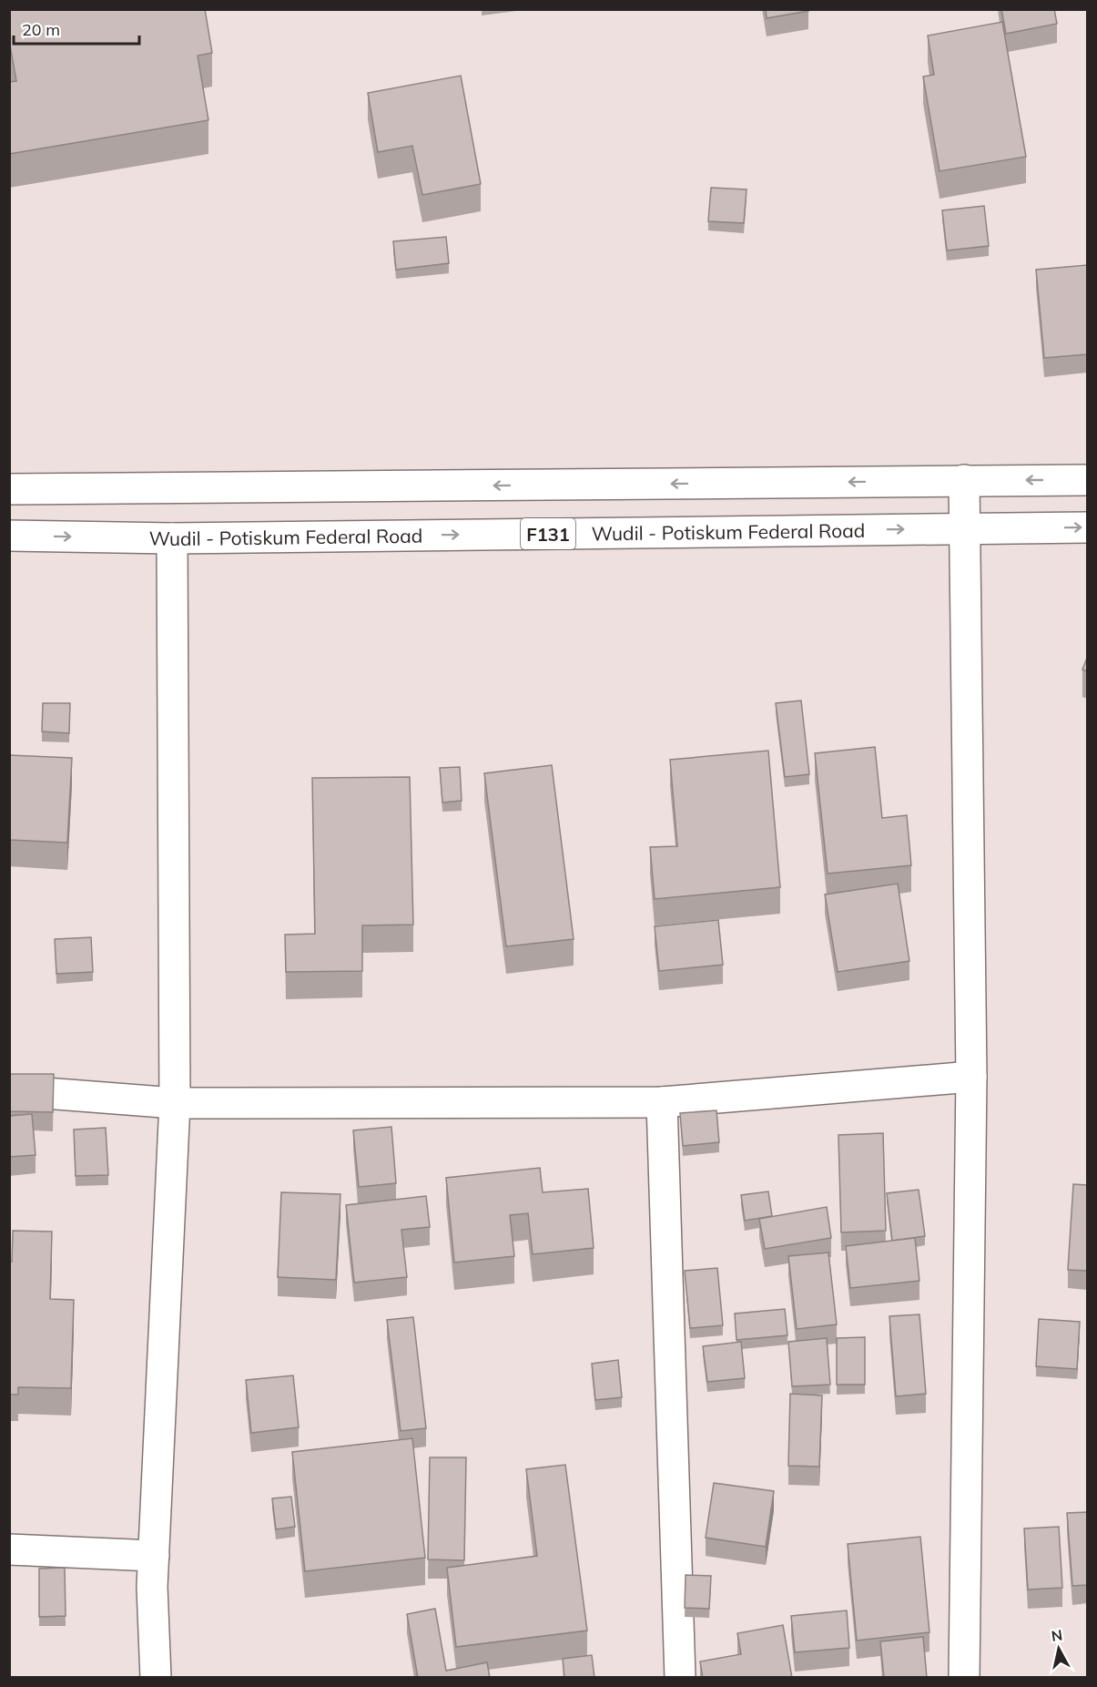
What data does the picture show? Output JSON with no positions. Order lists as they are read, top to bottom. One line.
{"streets":{"street":["Wudil - Potiskum Federal Road","F131"]},"scale_bar":"20 m","north":"top"}
